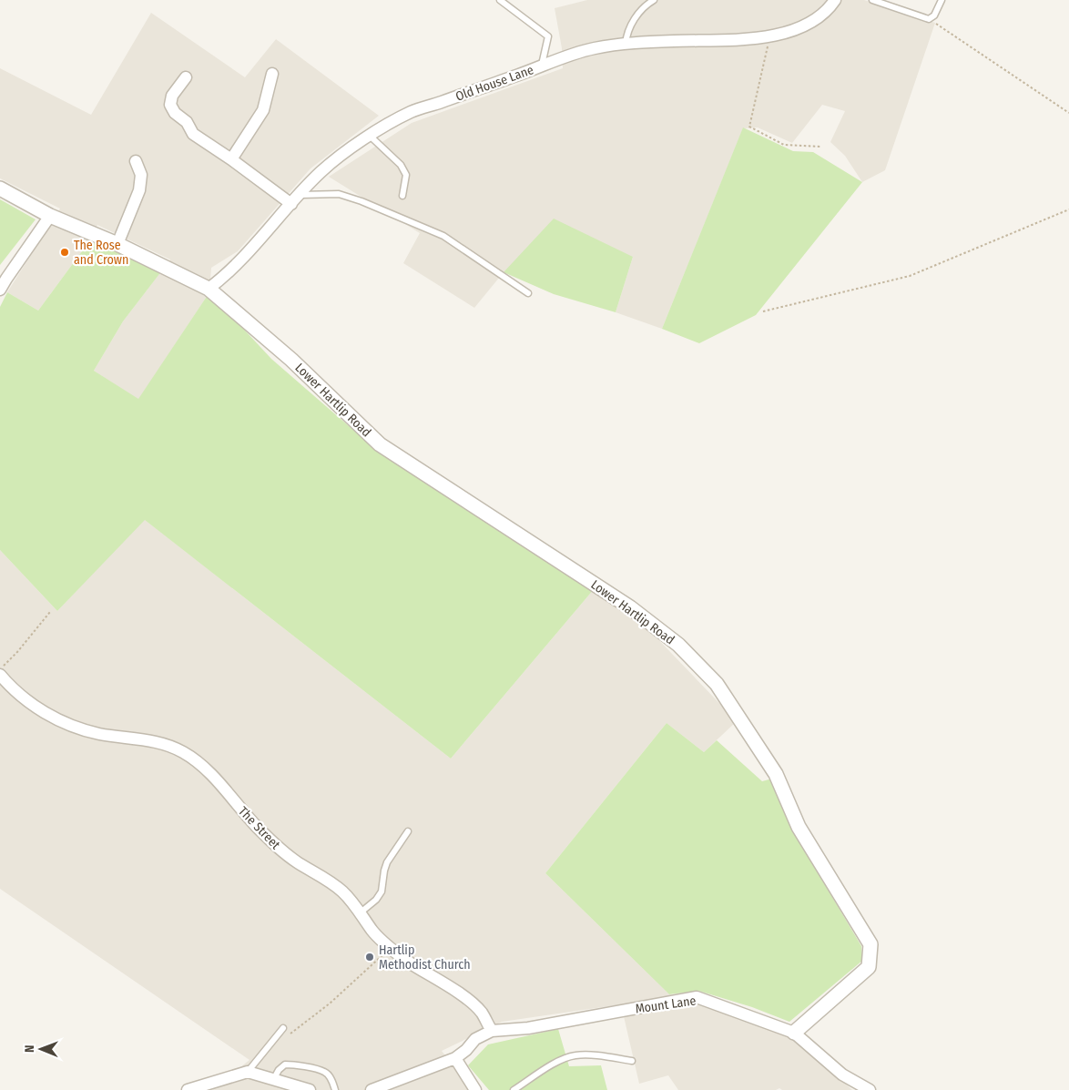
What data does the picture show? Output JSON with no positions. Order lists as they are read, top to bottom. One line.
{"streets":{"street":["Old House Lane","Lower Hartlip Road","The Street","Mount Lane"]},"crossings":[["Old House Lane","Lower Hartlip Road"],["Lower Hartlip Road","Mount Lane"],["The Street","Mount Lane"]],"places":["The Rose and Crown","Hartlip Methodist Church"],"north":"left"}
